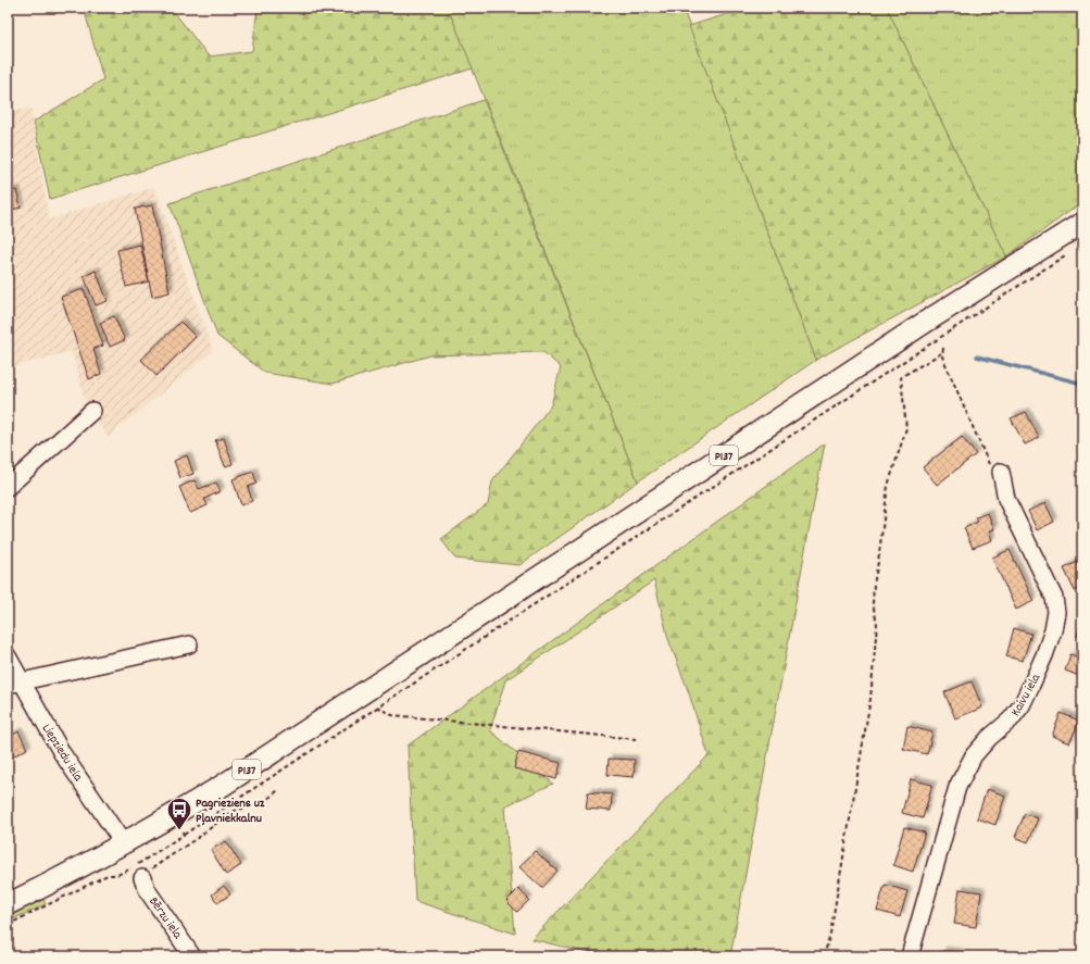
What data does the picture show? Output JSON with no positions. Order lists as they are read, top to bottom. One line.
{"streets":{"main road":["P137"],"street":["Kaivu iela","Liepziedu iela","Bērzu iela"]},"crossings":[["P137","Liepziedu iela"]],"places":{"bus stop":["Pagrieziens uz Pļavniekkalnu"]}}
